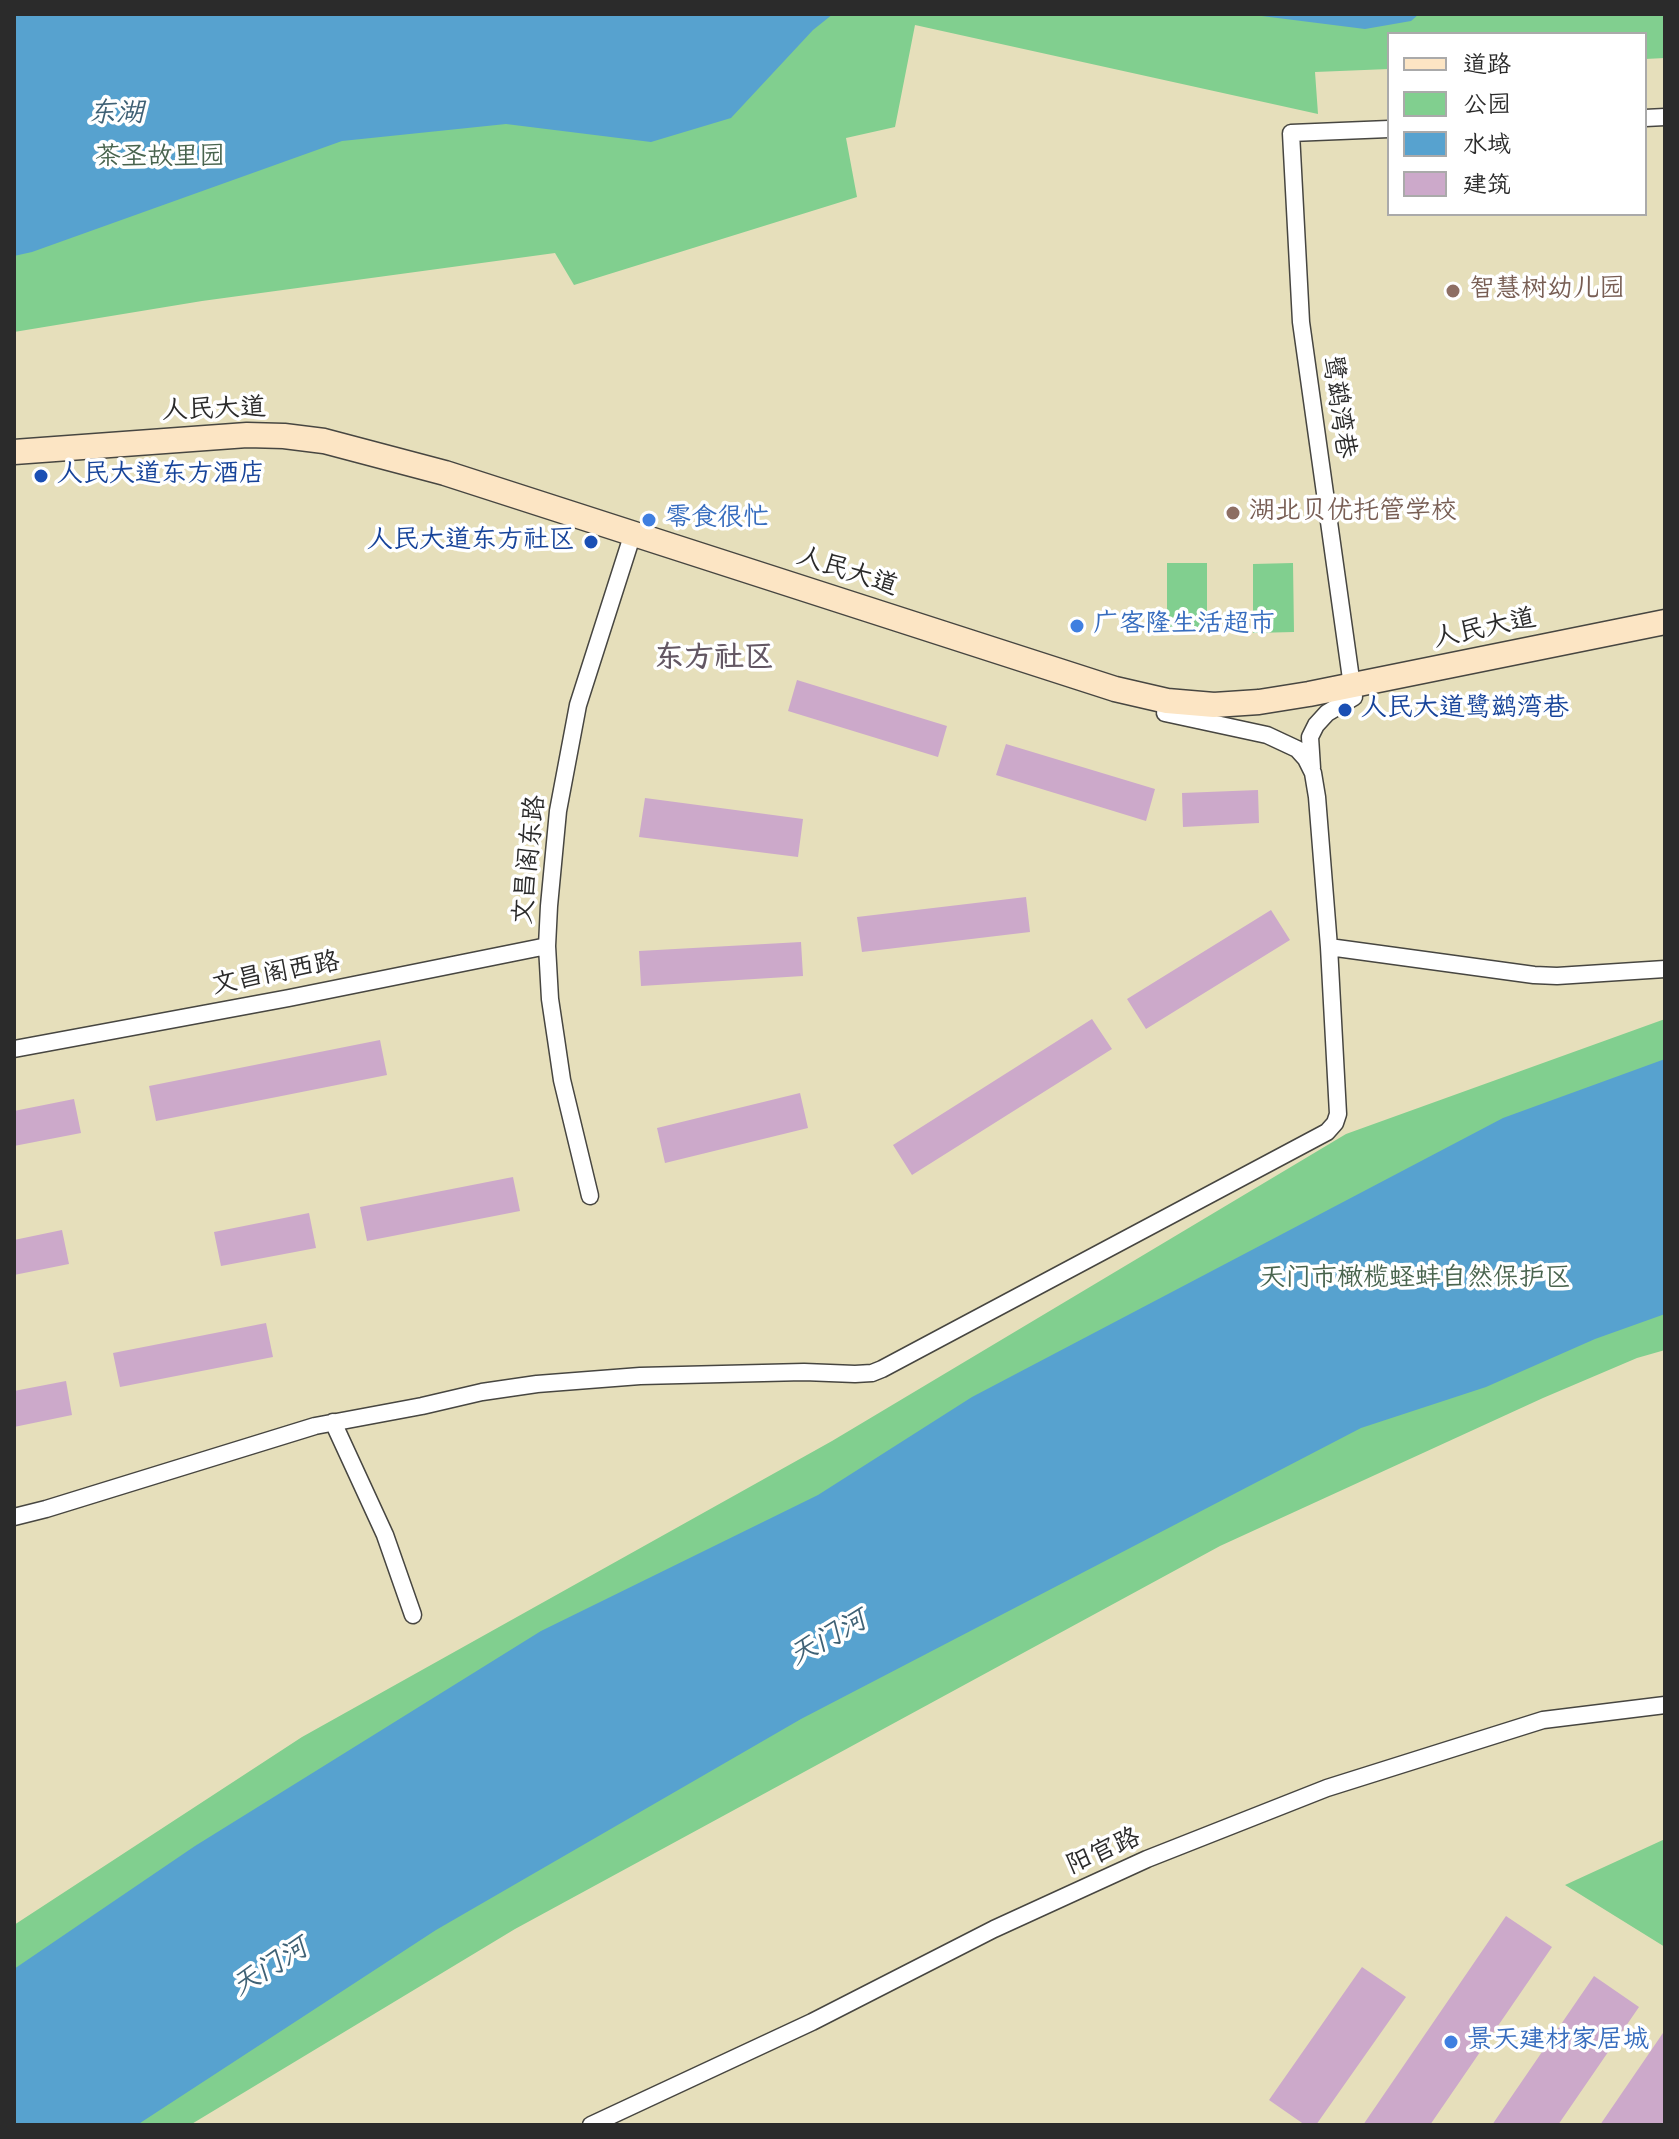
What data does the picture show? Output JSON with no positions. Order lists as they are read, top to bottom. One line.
{"streets":{"main road":["人民大道"],"street":["鹭鹚湾巷","文昌阁东路","文昌阁西路","阳官路"]},"crossings":[["鹭鹚湾巷","人民大道"],["人民大道","文昌阁东路"],["文昌阁东路","文昌阁西路"]],"districts":["东方社区"],"water":["东湖","天门河"],"parks":["茶圣故里园","天门市橄榄蛏蚌自然保护区"],"places":["智慧树幼儿园","人民大道东方酒店","湖北贝优托管学校","零食很忙","人民大道东方社区","广客隆生活超市","人民大道鹭鹚湾巷","景天建材家居城"],"legend":["道路","公园","水域","建筑"]}
